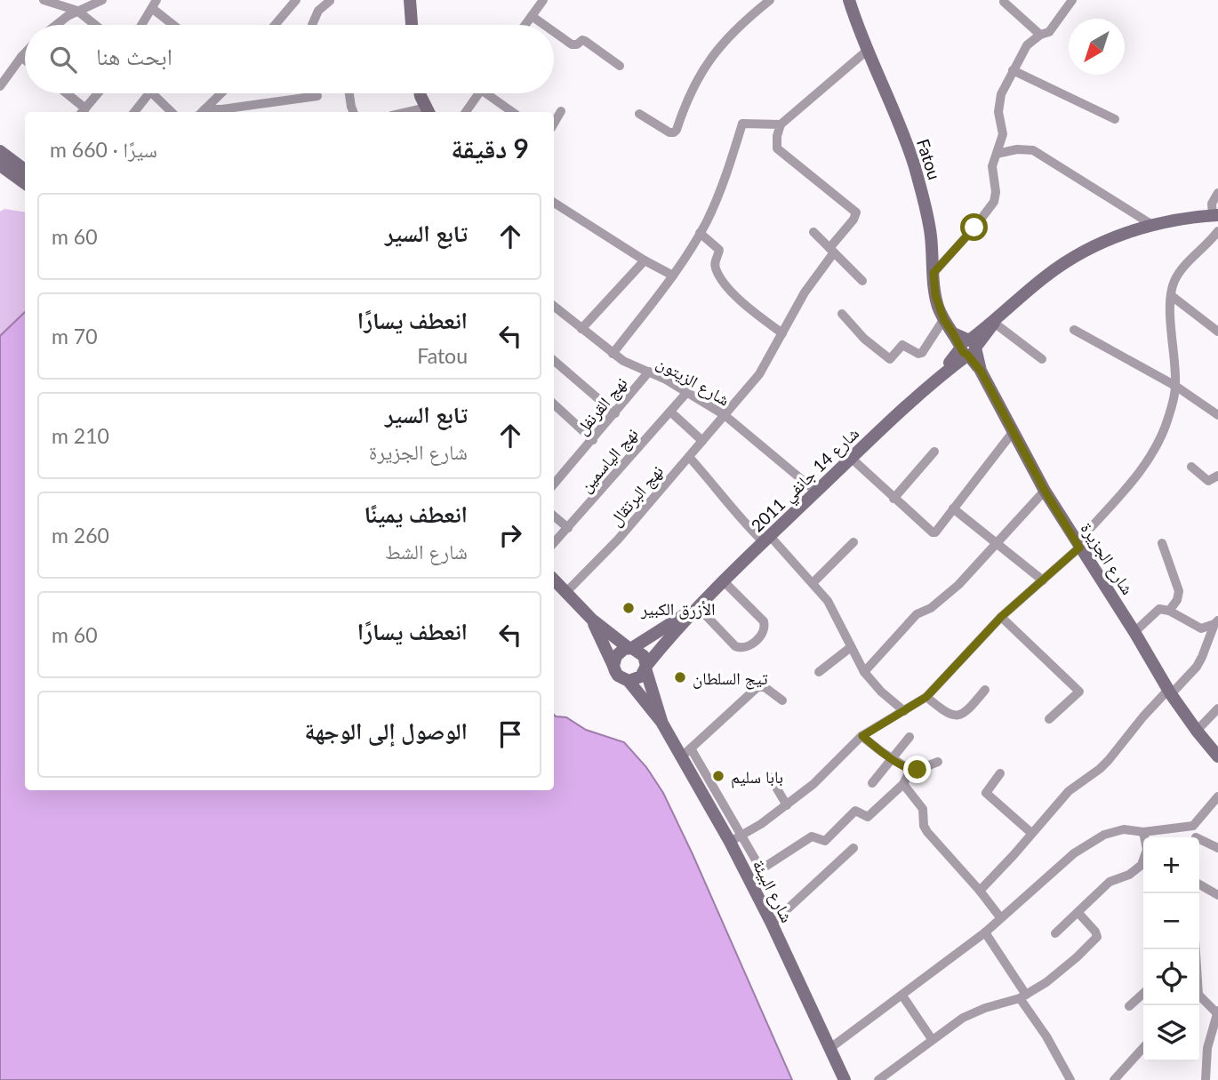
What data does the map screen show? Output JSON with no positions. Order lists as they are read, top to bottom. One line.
{"streets":{"main road":["Fatou","شارع 14 جانفي 2011","شارع الجزيرة","شارع البيئة"],"street":["شارع الزيتون","نهج القرنفل","نهج الياسمين","نهج البرتقال"]},"crossings":[["Fatou","شارع 14 جانفي 2011"],["Fatou","شارع الجزيرة"],["شارع الزيتون","نهج القرنفل"],["شارع الزيتون","نهج الياسمين"],["شارع الزيتون","شارع 14 جانفي 2011"],["شارع الزيتون","نهج البرتقال"],["شارع 14 جانفي 2011","شارع الجزيرة"],["شارع 14 جانفي 2011","شارع البيئة"]],"places":["الأزرق الكبير","تيج السلطان","بابا سليم"],"north":"bottom left","page":{"search":"ابحث هنا","heading":["9 دقيقة","سيرًا · 660 m"],"list":[["تابع السير","60 m"],["انعطف يسارًا","Fatou","70 m"],["تابع السير","شارع الجزيرة","210 m"],["انعطف يمينًا","شارع الشط","260 m"],["انعطف يسارًا","60 m"],"الوصول إلى الوجهة"],"map_buttons":["+","−"]}}
